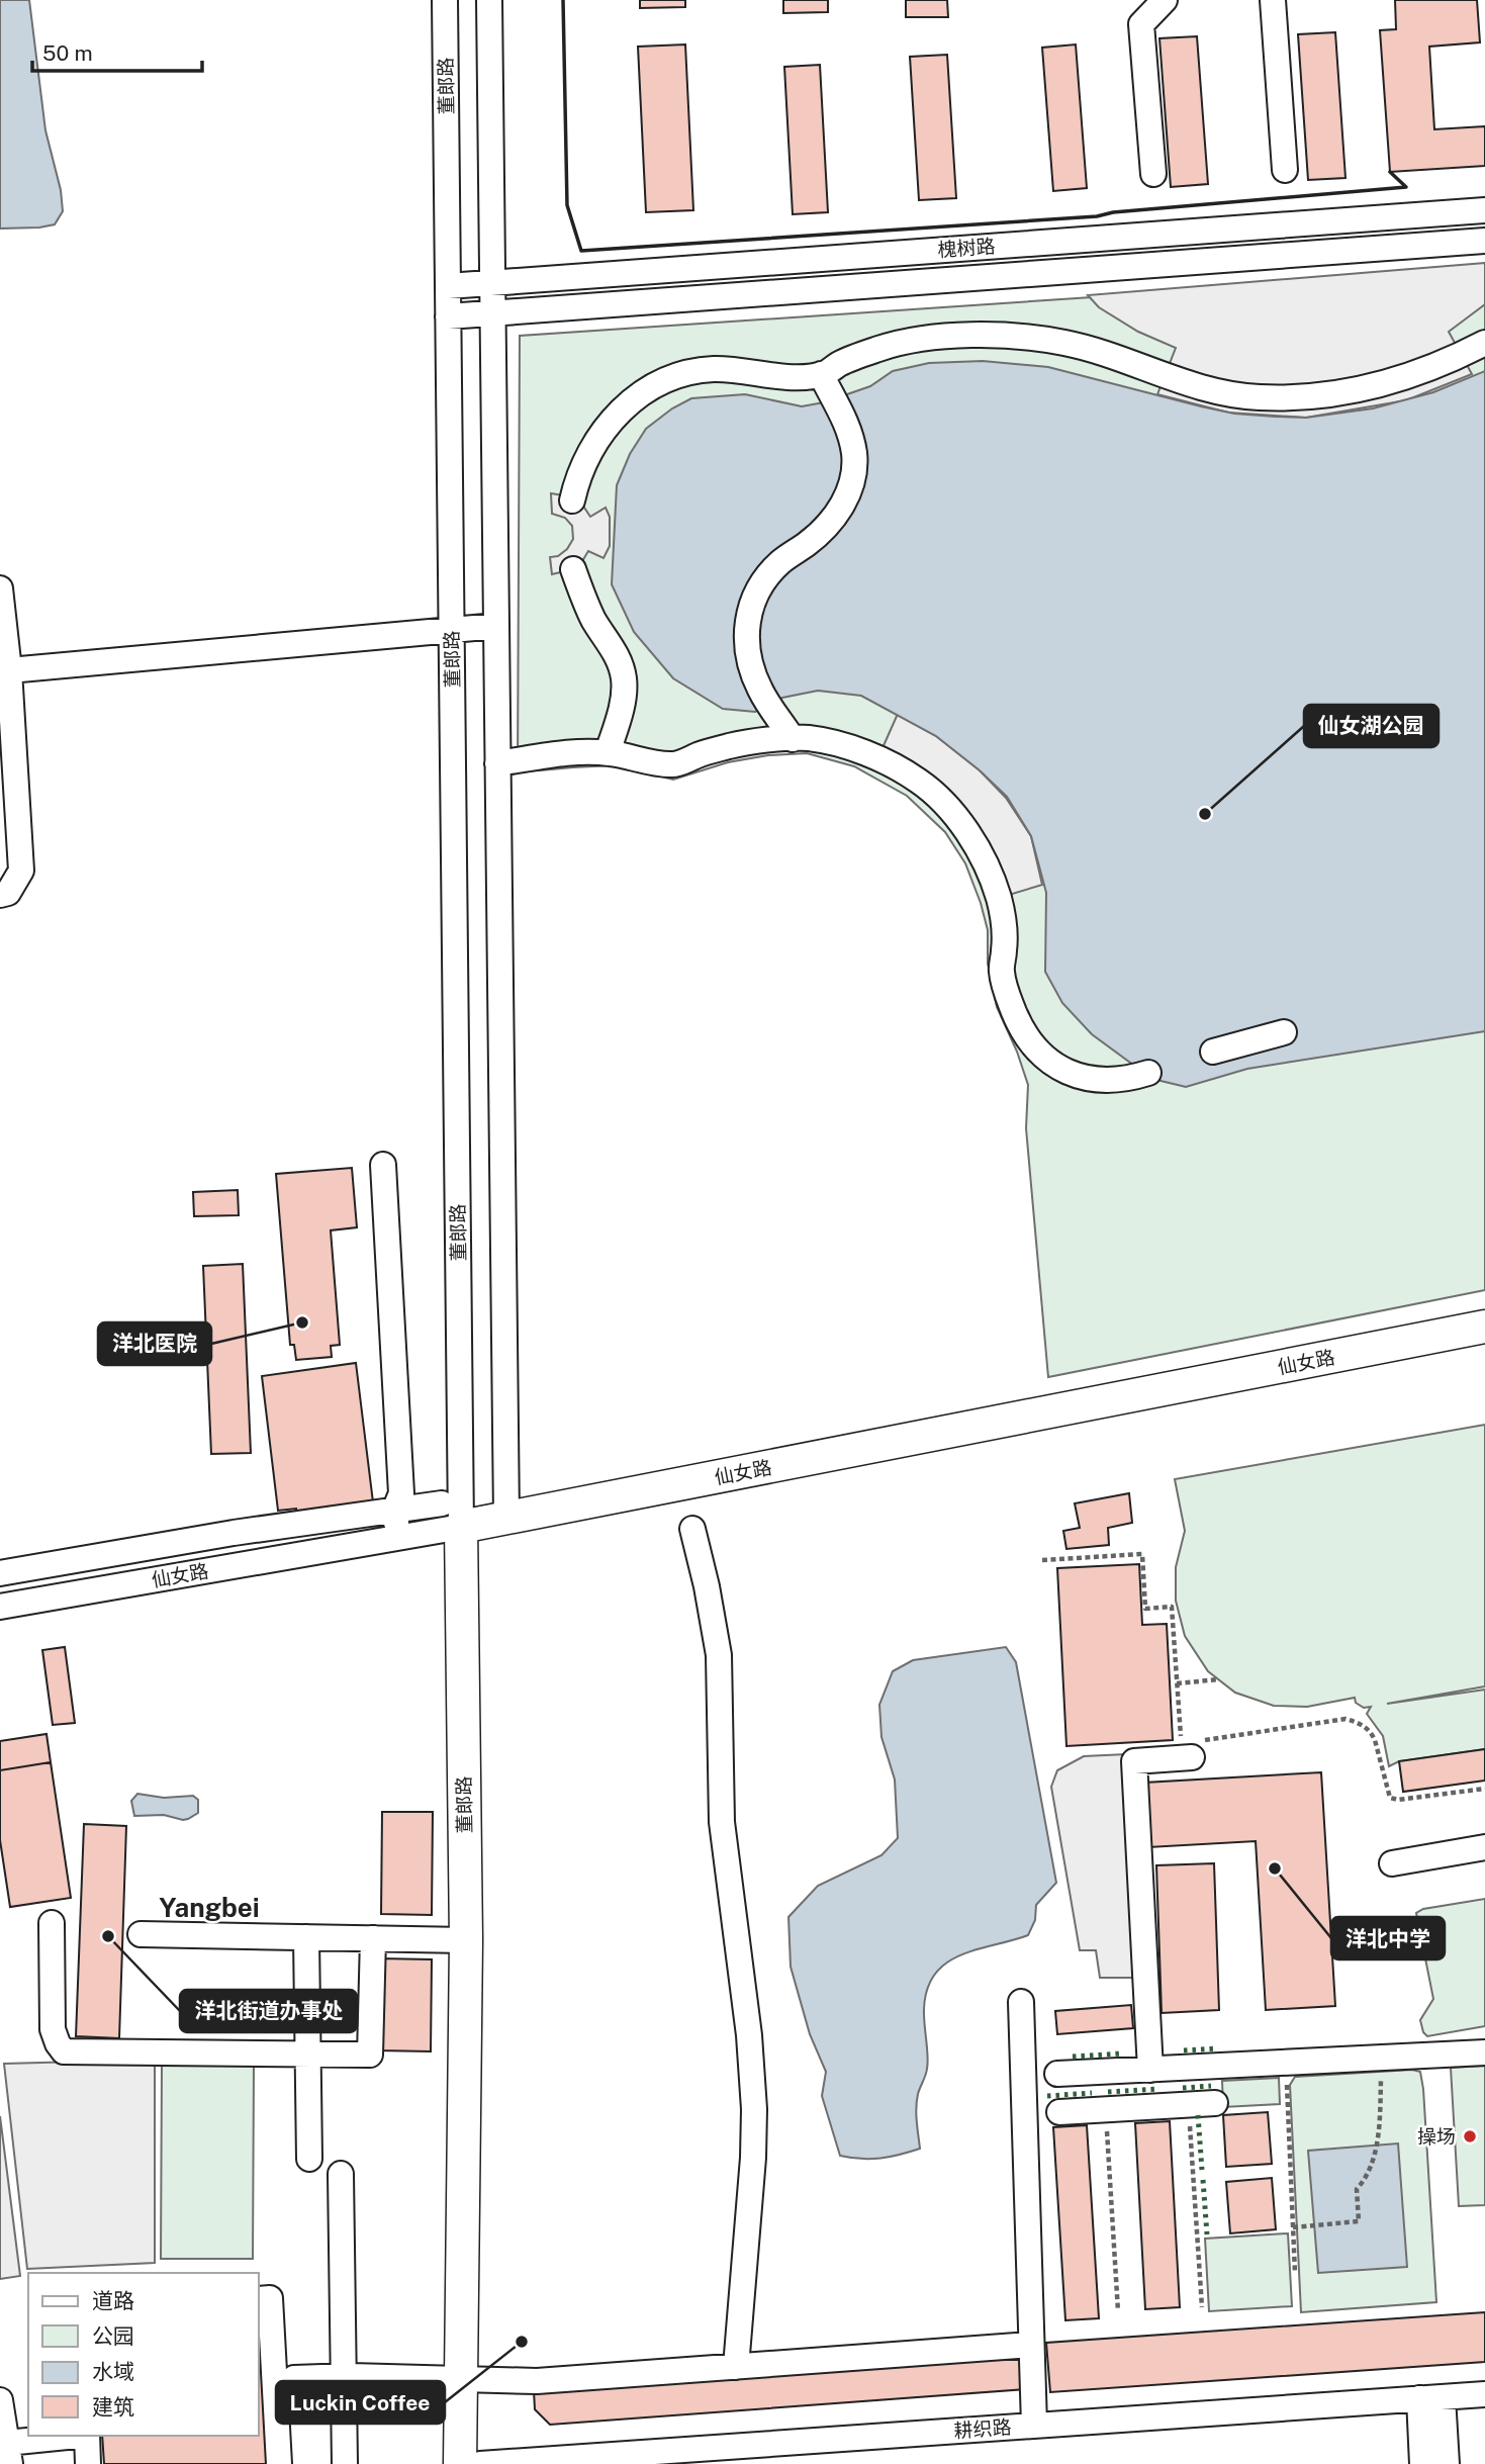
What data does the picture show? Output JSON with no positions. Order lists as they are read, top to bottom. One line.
{"streets":{"main road":["董郎路","仙女路"],"street":["槐树路","耕织路"]},"crossings":[["董郎路","槐树路"],["董郎路","仙女路"]],"districts":["Yangbei"],"places":["仙女湖公园","洋北医院","洋北中学","洋北街道办事处","操场","Luckin Coffee"],"legend":["道路","公园","水域","建筑"],"scale_bar":"50 m"}
